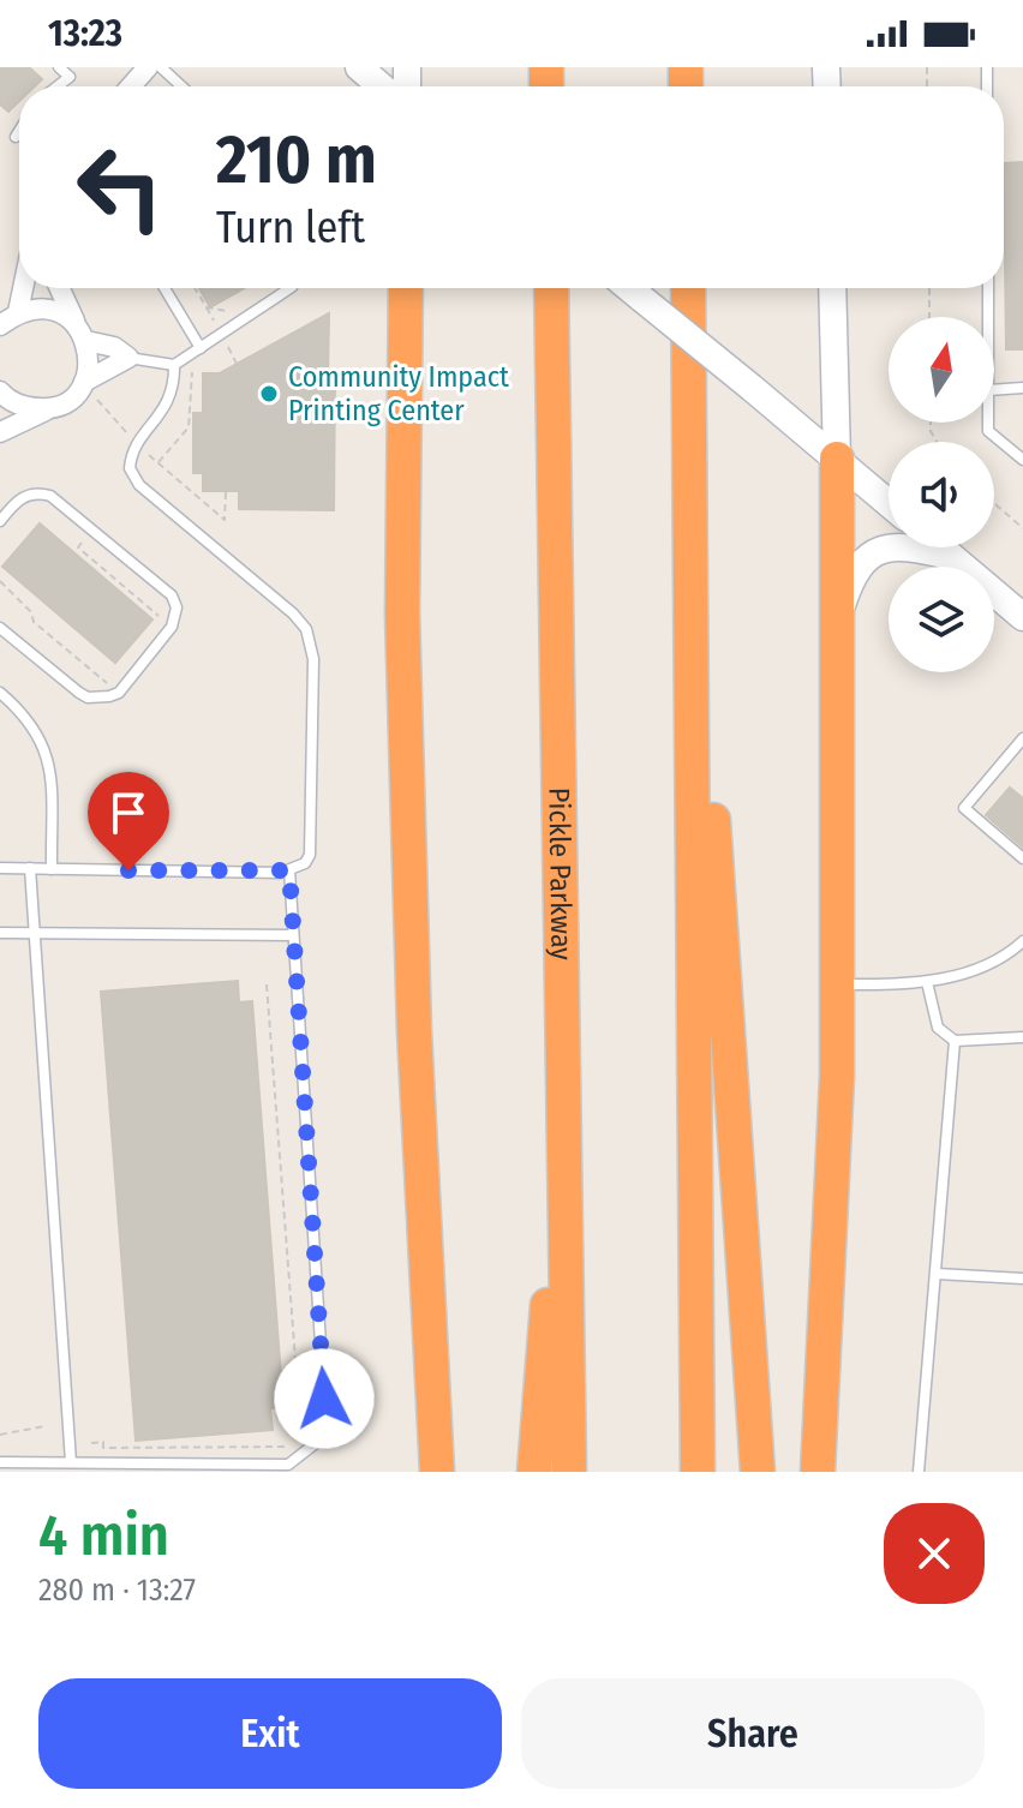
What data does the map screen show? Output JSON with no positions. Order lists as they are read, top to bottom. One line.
{"streets":{"highway":["Pickle Parkway"]},"places":["Community Impact Printing Center"],"north":"top","page":{"status":"13:23","turn":["210 m","Turn left"],"heading":["4 min","280 m · 13:27"],"buttons":["Exit","Share"]}}
